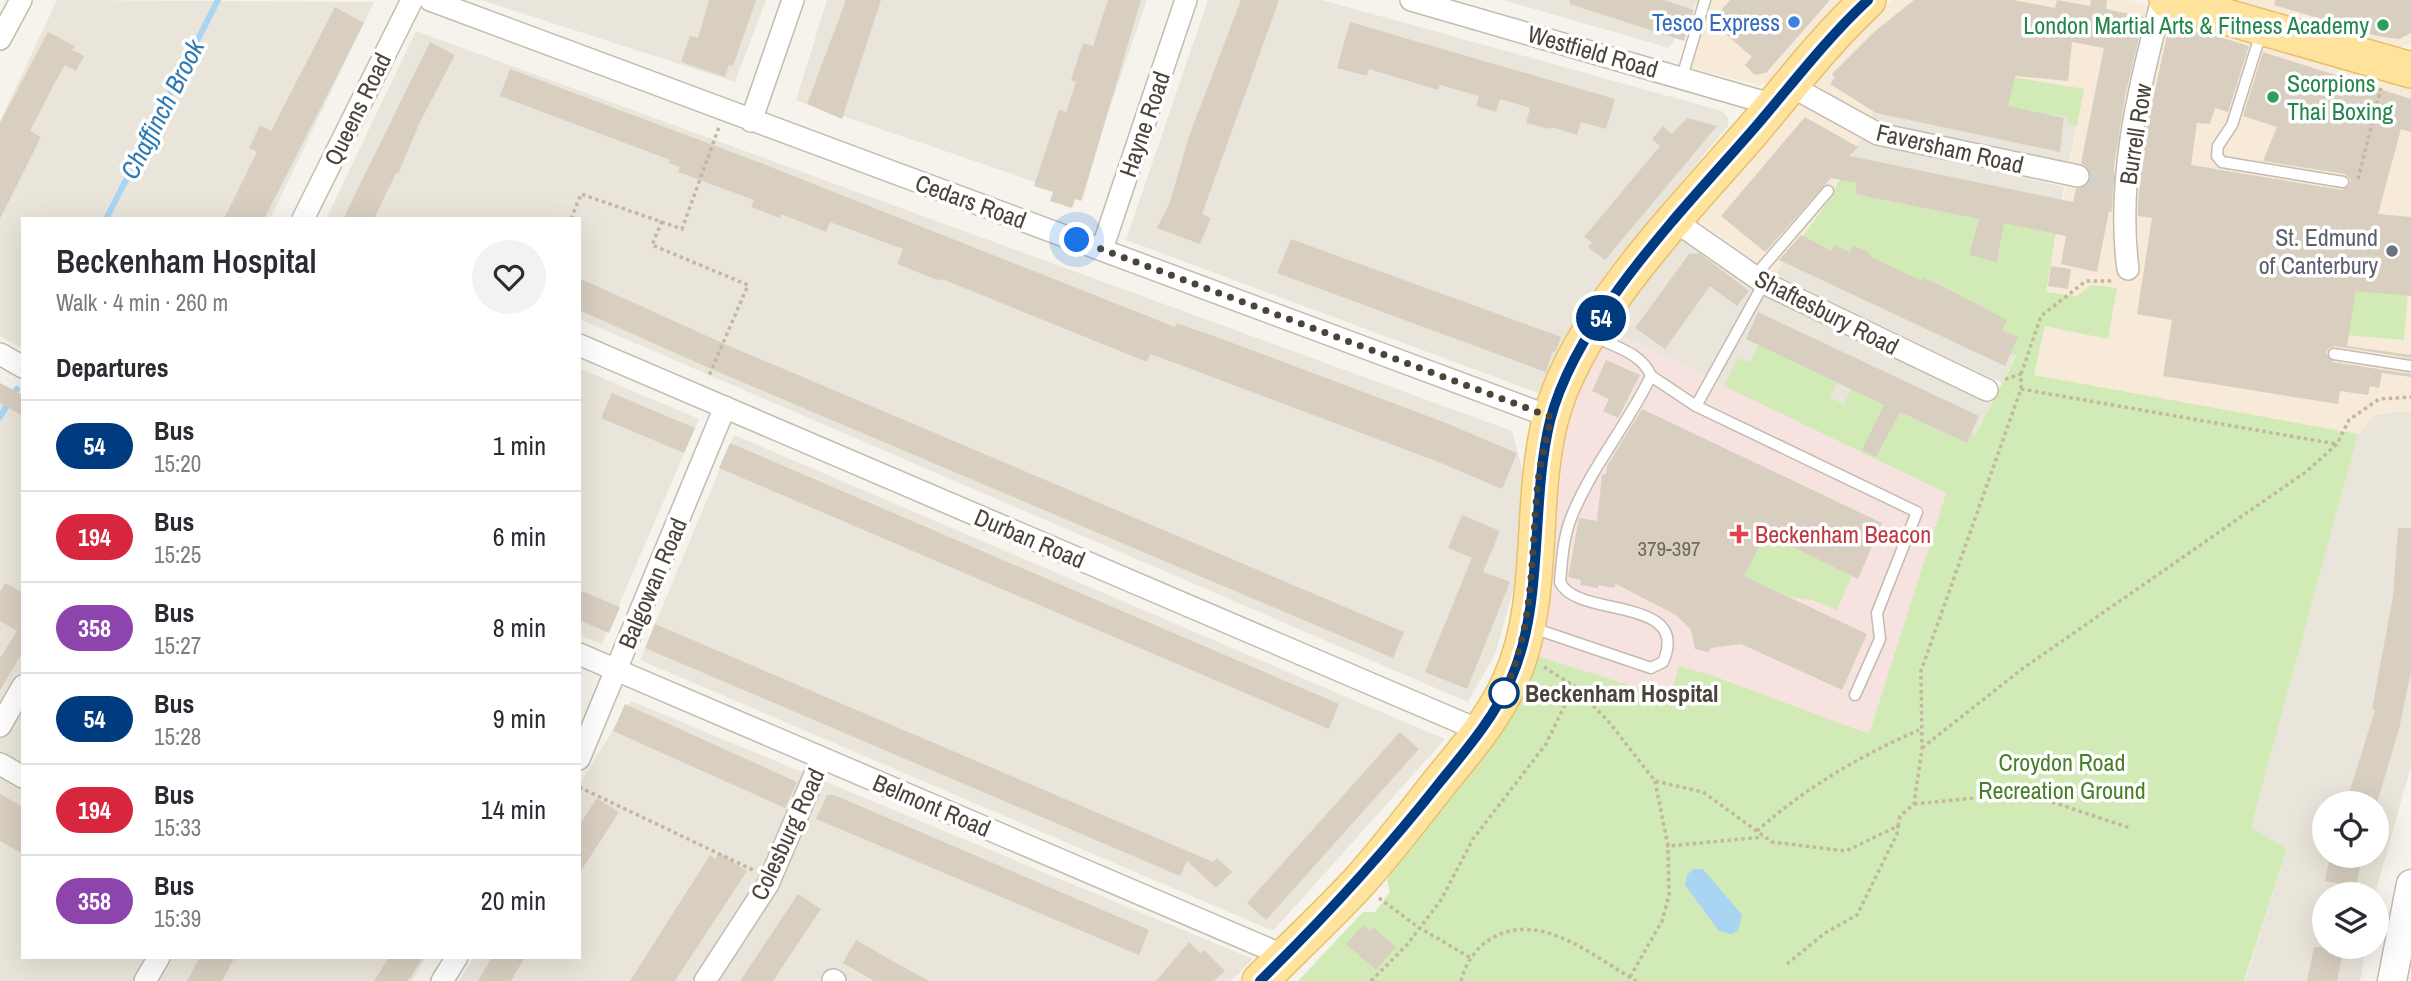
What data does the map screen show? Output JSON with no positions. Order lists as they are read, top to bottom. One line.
{"streets":{"street":["Westfield Road","Queens Road","Hayne Road","Burrell Row","Faversham Road","Cedars Road","Shaftesbury Road","Durban Road","Balgowan Road","Belmont Road","Colesburg Road"]},"crossings":[["Westfield Road","Faversham Road"],["Hayne Road","Cedars Road"],["Durban Road","Balgowan Road"],["Balgowan Road","Belmont Road"],["Belmont Road","Colesburg Road"]],"water":["Chaffinch Brook"],"parks":["Croydon Road Recreation Ground"],"places":{"other":["Tesco Express","London Martial Arts & Fitness Academy","Scorpions Thai Boxing","St. Edmund of Canterbury","Beckenham Hospital"],"health":["Beckenham Beacon"]},"lines":["bus line 54"],"house_numbers":["379-397"],"page":{"on_map":"54","heading":[["Beckenham Hospital","Walk · 4 min · 260 m"],"Departures"],"list":[{"mark":"54","name":"Bus","note":"15:20","value":"1 min"},{"mark":"194","name":"Bus","note":"15:25","value":"6 min"},{"mark":"358","name":"Bus","note":"15:27","value":"8 min"},{"mark":"54","name":"Bus","note":"15:28","value":"9 min"},{"mark":"194","name":"Bus","note":"15:33","value":"14 min"},{"mark":"358","name":"Bus","note":"15:39","value":"20 min"}]}}
